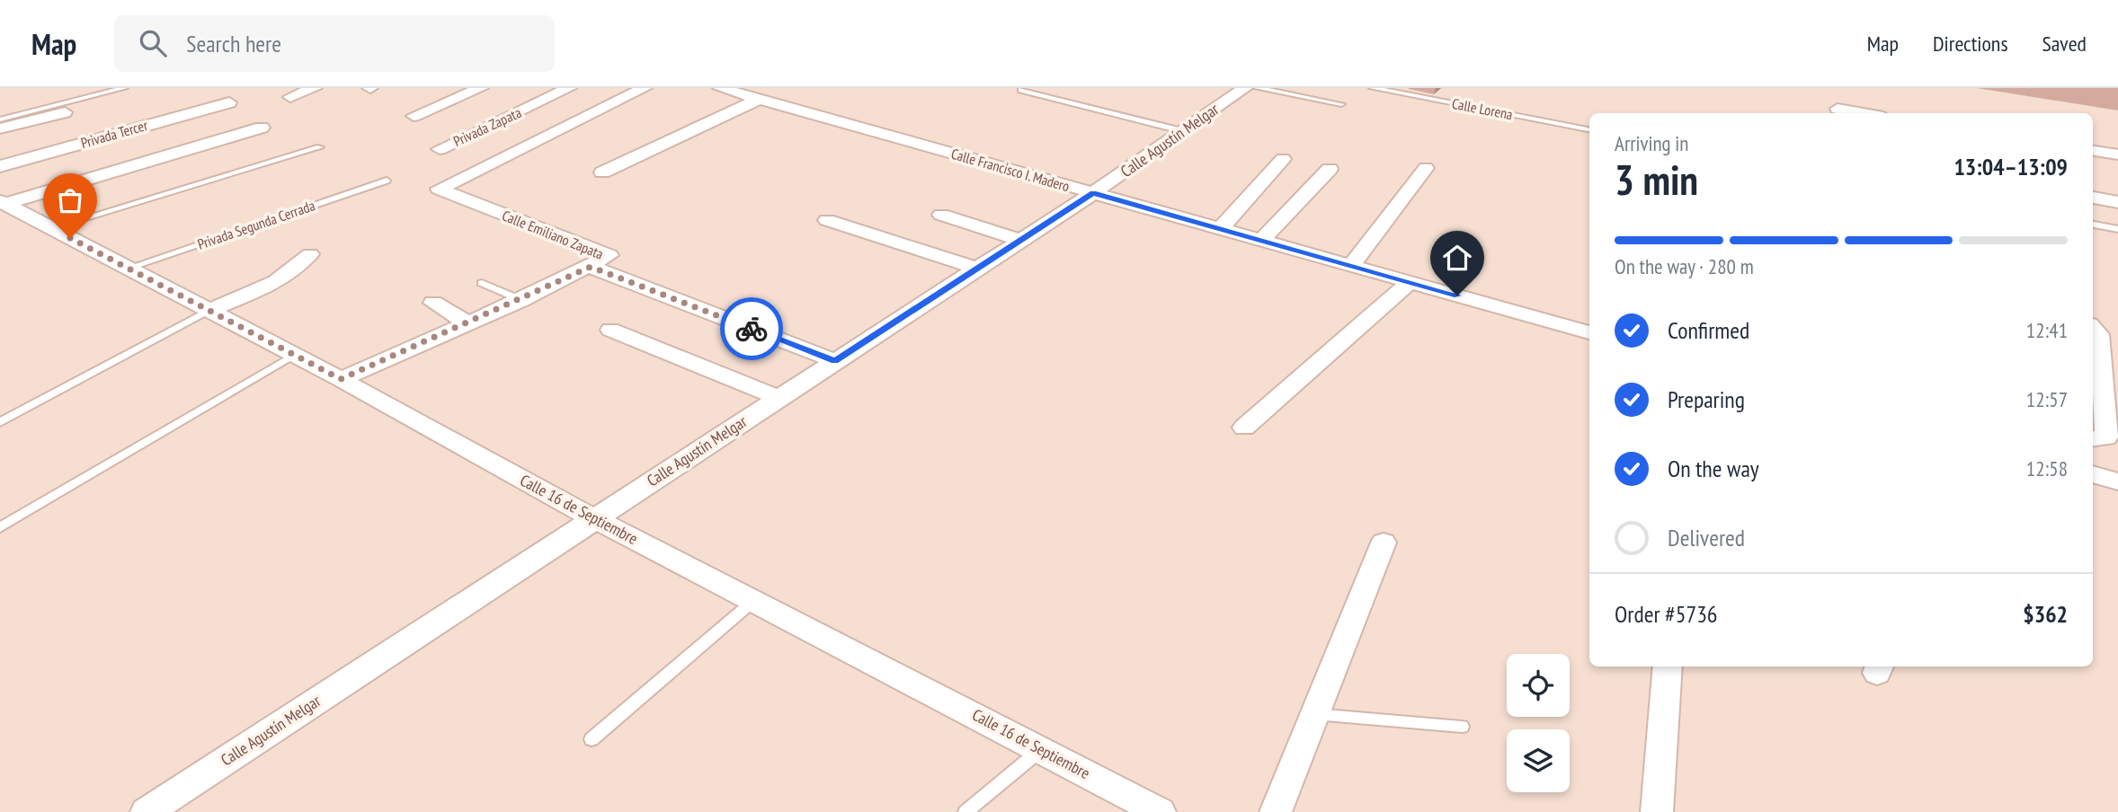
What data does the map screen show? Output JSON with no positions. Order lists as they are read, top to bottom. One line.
{"streets":{"street":["Privada Zapata","Privada Tercer","Calle Agustín Melgar","Calle Francisco I. Madero","Calle Emiliano Zapata","Calle 16 de Septiembre"],"lane":["Calle Lorena","Privada Segunda Cerrada"]},"crossings":[["Calle Agustín Melgar","Calle Francisco I. Madero"],["Calle Agustín Melgar","Calle 16 de Septiembre"],["Privada Segunda Cerrada","Calle 16 de Septiembre"],["Calle Emiliano Zapata","Calle 16 de Septiembre"]],"page":{"header":"Map","search":"Search here","nav":["Map","Directions","Saved"],"heading":["3 min","Arriving in","13:04–13:09"],"panel":["Order #5736","$362"],"bar":"On the way · 280 m","list":[["Confirmed","12:41"],["Preparing","12:57"],["On the way","12:58"],"Delivered"]}}
